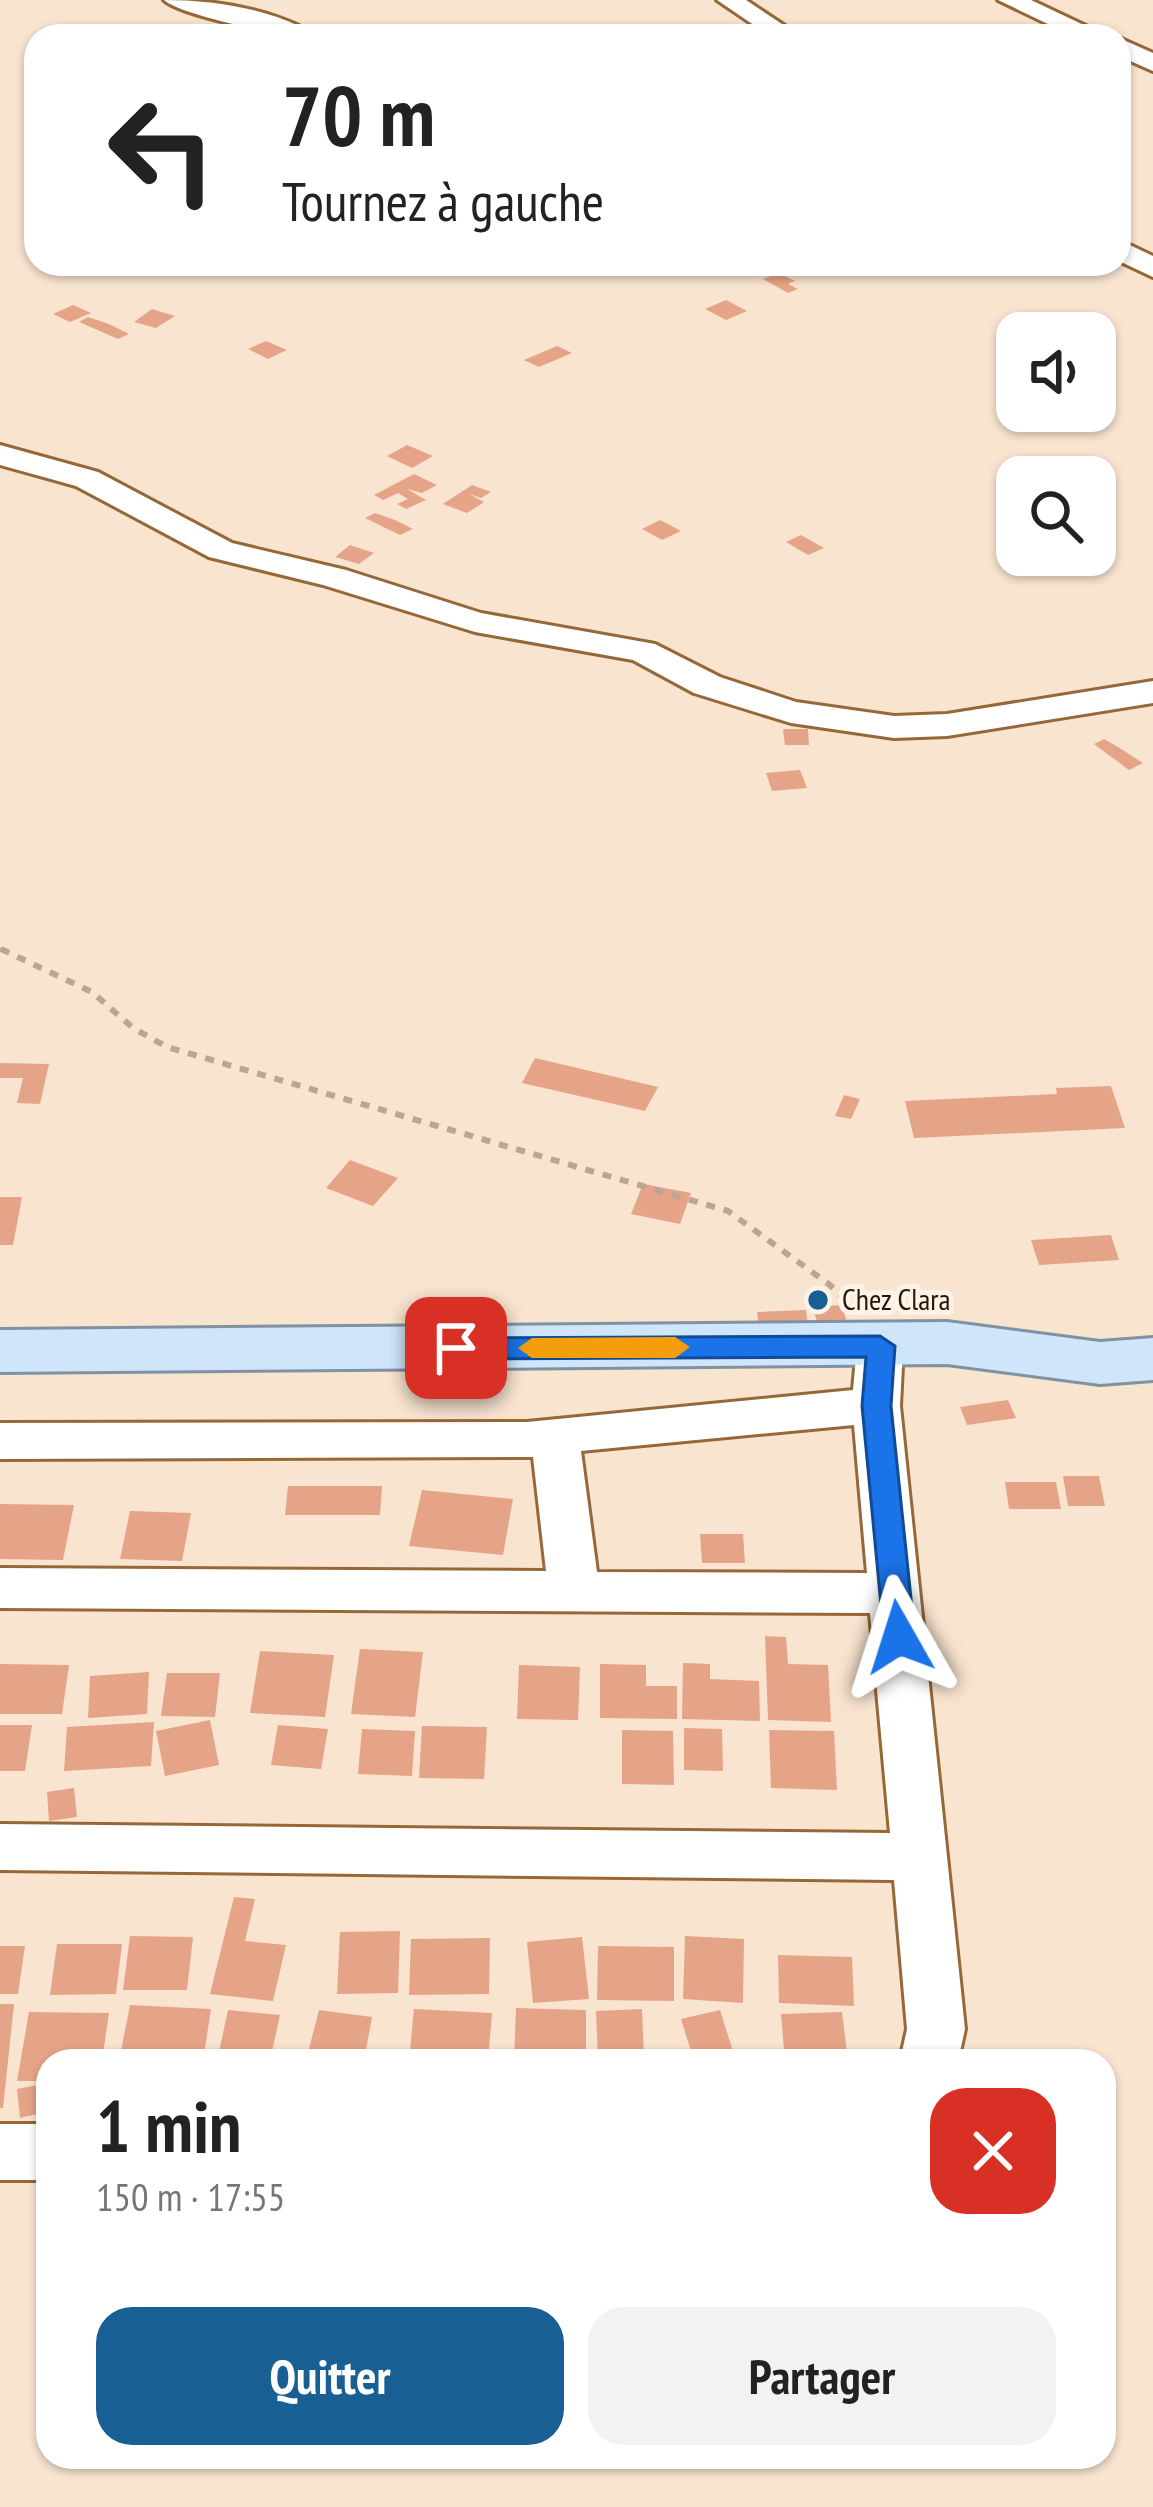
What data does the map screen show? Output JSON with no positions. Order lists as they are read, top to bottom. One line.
{"places":["Chez Clara"],"page":{"turn":["70 m","Tournez à gauche"],"heading":["1 min","150 m · 17:55"],"buttons":["Quitter","Partager"]}}
